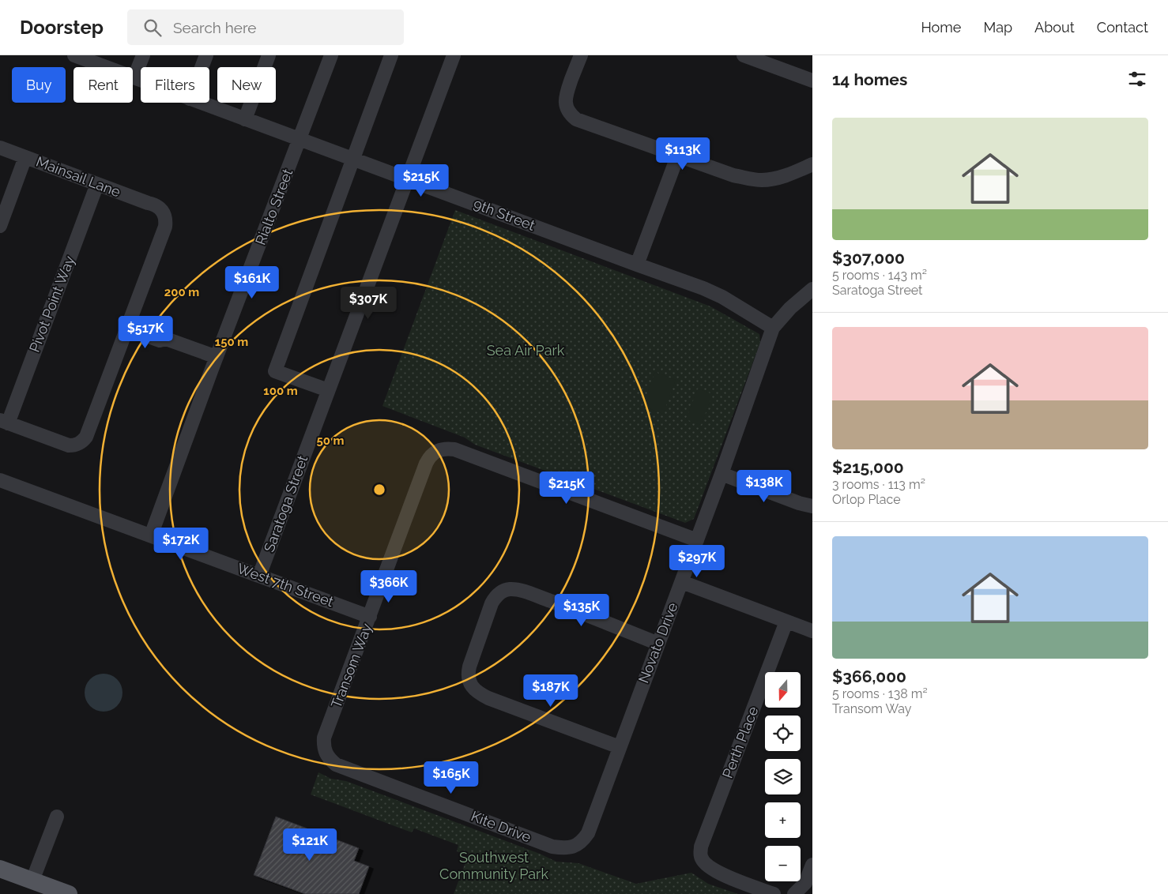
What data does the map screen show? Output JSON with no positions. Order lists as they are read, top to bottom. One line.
{"streets":{"street":["Mainsail Lane","Rialto Street","9th Street","Pivot Point Way","Saratoga Street","West 7th Street","Novato Drive","Transom Way","Perth Place","Kite Drive"]},"crossings":[["Mainsail Lane","Pivot Point Way"],["Rialto Street","9th Street"],["Rialto Street","West 7th Street"],["9th Street","Saratoga Street"],["9th Street","Novato Drive"],["Saratoga Street","West 7th Street"],["West 7th Street","Transom Way"],["Novato Drive","Transom Way"],["Novato Drive","Kite Drive"],["Transom Way","Kite Drive"]],"parks":["Sea Air Park","Southwest Community Park"],"north":"bottom","page":{"header":"Doorstep","search":"Search here","nav":["Home","Map","About","Contact"],"heading":"14 homes","chip":["Buy","Rent","Filters","New"],"list":[{"name":"$307,000","note":"5 rooms · 143 m² · Saratoga Street"},{"name":"$215,000","note":"3 rooms · 113 m² · Orlop Place"},{"name":"$366,000","note":"5 rooms · 138 m² · Transom Way"}],"price":["$113K","$215K","$161K","$307K","$517K","$138K","$215K","$172K","$297K","$366K","$135K","$187K","$165K","$121K"],"map_buttons":["+","−"]},"rings":["200 m","150 m","100 m","50 m"]}
